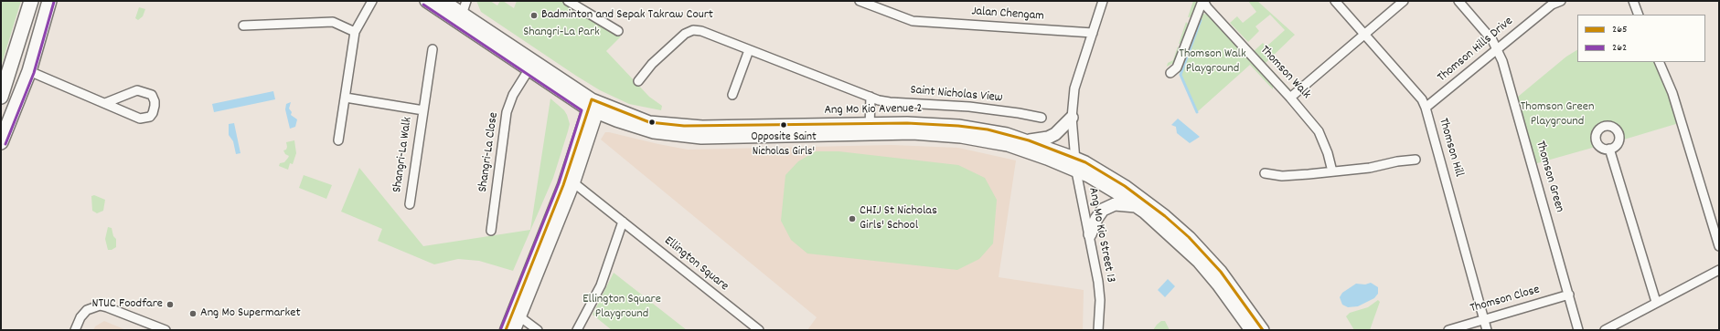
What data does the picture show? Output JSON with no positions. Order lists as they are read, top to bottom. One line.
{"streets":{"main road":["Ang Mo Kio Avenue 2"],"street":["Jalan Chengam","Thomson Hills Drive","Thomson Walk","Saint Nicholas View","Thomson Hill","Shangri-La Close","Shangri-La Walk","Thomson Green","Ang Mo Kio Street 13","Ellington Square","Thomson Close"]},"crossings":[["Jalan Chengam","Ang Mo Kio Street 13"],["Thomson Hills Drive","Thomson Hill"],["Thomson Hills Drive","Thomson Green"],["Ang Mo Kio Avenue 2","Shangri-La Close"],["Ang Mo Kio Avenue 2","Ang Mo Kio Street 13"],["Thomson Hill","Thomson Close"],["Thomson Green","Thomson Close"]],"parks":["Shangri-La Park","Thomson Walk Playground","Thomson Green Playground","Ellington Square Playground"],"places":["Badminton and Sepak Takraw Court","Opposite Saint Nicholas Girls'","CHIJ St Nicholas Girls' School","NTUC Foodfare","Ang Mo Supermarket"],"lines":["transit line 262","transit line 265"],"legend":["265","262"]}
